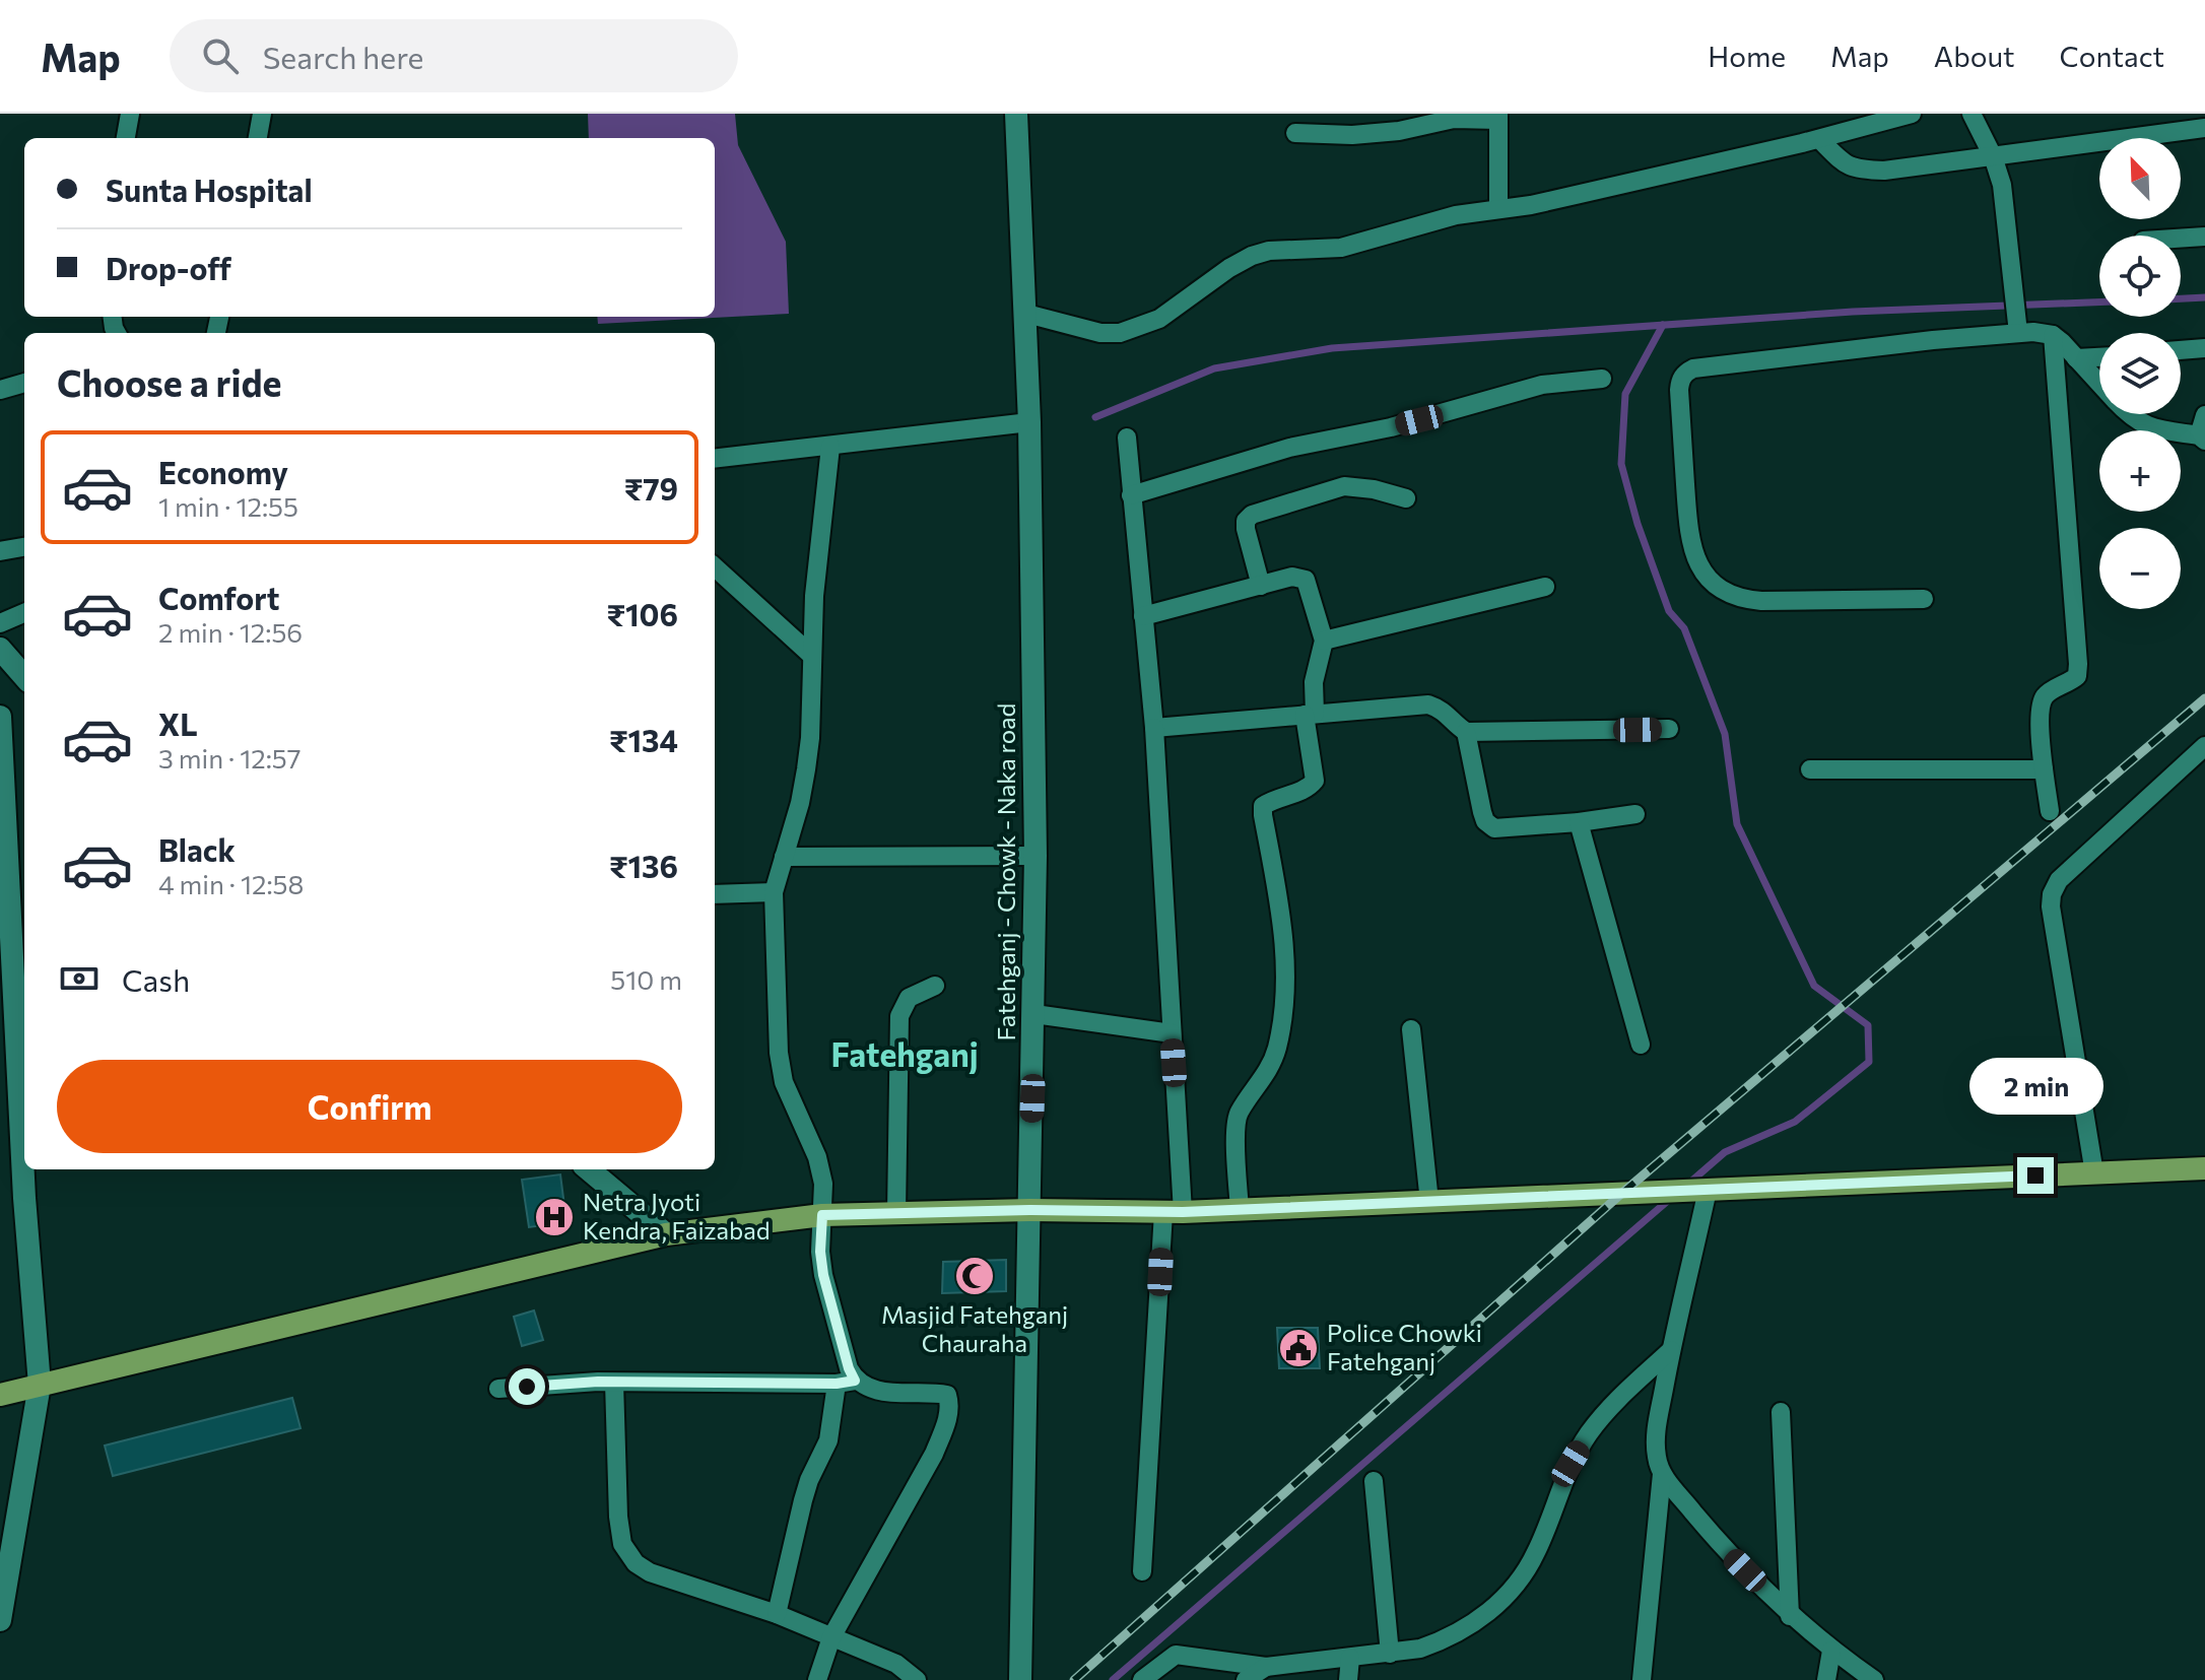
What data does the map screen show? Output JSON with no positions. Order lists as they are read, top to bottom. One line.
{"streets":{"street":["Fatehganj - Chowk - Naka road"]},"districts":["Fatehganj"],"places":{"hospital":["Netra Jyoti Kendra, Faizabad"],"mosque":["Masjid Fatehganj Chauraha"],"public building":["Police Chowki Fatehganj"]},"north":"top left","page":{"header":"Map","search":"Search here","nav":["Home","Map","About","Contact"],"map_buttons":["+","−"],"banner":["Sunta Hospital","Drop-off"],"heading":"Choose a ride","list":[{"name":"Economy","note":"1 min · 12:55","value":"₹79"},{"name":"Comfort","note":"2 min · 12:56","value":"₹106"},{"name":"XL","note":"3 min · 12:57","value":"₹134"},{"name":"Black","note":"4 min · 12:58","value":"₹136"}],"pay":["Cash","510 m"],"buttons":"Confirm","bubble":"2 min"}}
